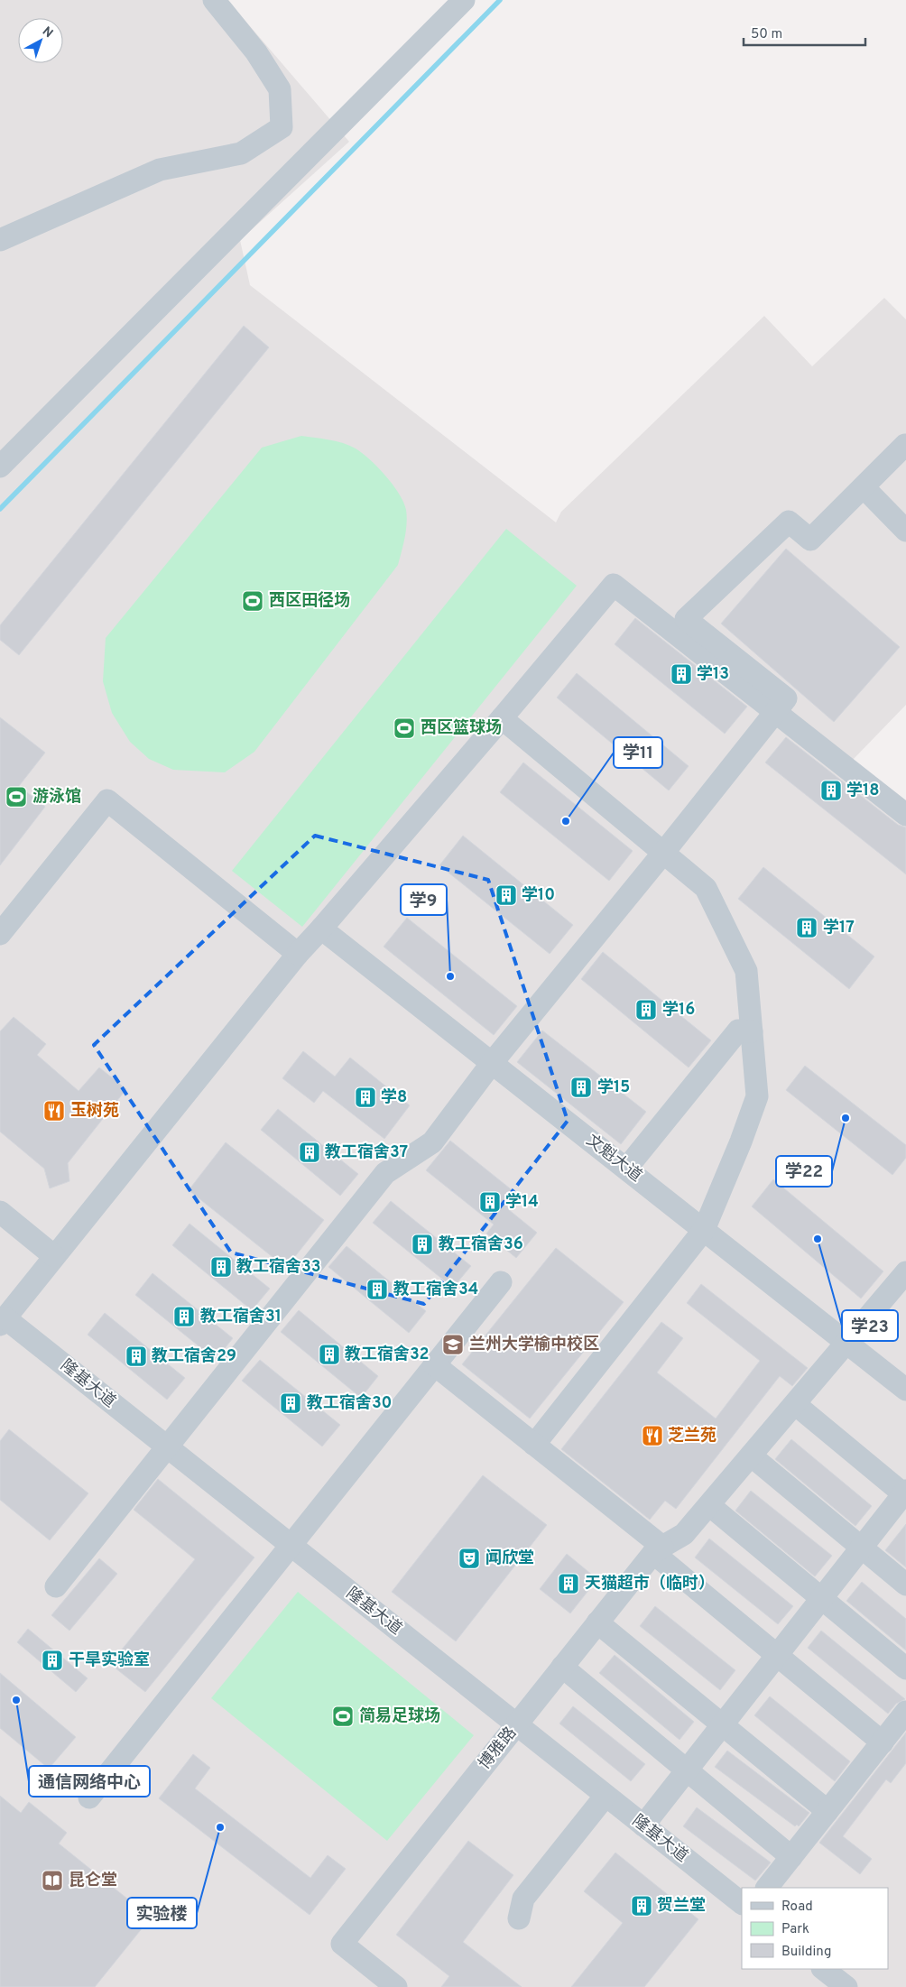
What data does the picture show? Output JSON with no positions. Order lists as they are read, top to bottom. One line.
{"streets":{"street":["文魁大道","隆基大道","博雅路"]},"crossings":[["隆基大道","博雅路"]],"places":{"sports":["西区田径场","西区篮球场","游泳馆","简易足球场"],"building":["学13","学18","学10","学17","学16","学15","学8","教工宿舍37","学14","教工宿舍36","教工宿舍33","教工宿舍34","教工宿舍31","教工宿舍32","教工宿舍29","教工宿舍30","天猫超市（临时）","干旱实验室","贺兰堂"],"other":["学11","学9","学22","学23","通信网络中心","实验楼"],"restaurant":["玉树苑","芝兰苑"],"school or university":["兰州大学榆中校区"],"theatre":["闻欣堂"],"library":["昆仑堂"]},"legend":["Road","Park","Building"],"scale_bar":"50 m","north":"top right"}
